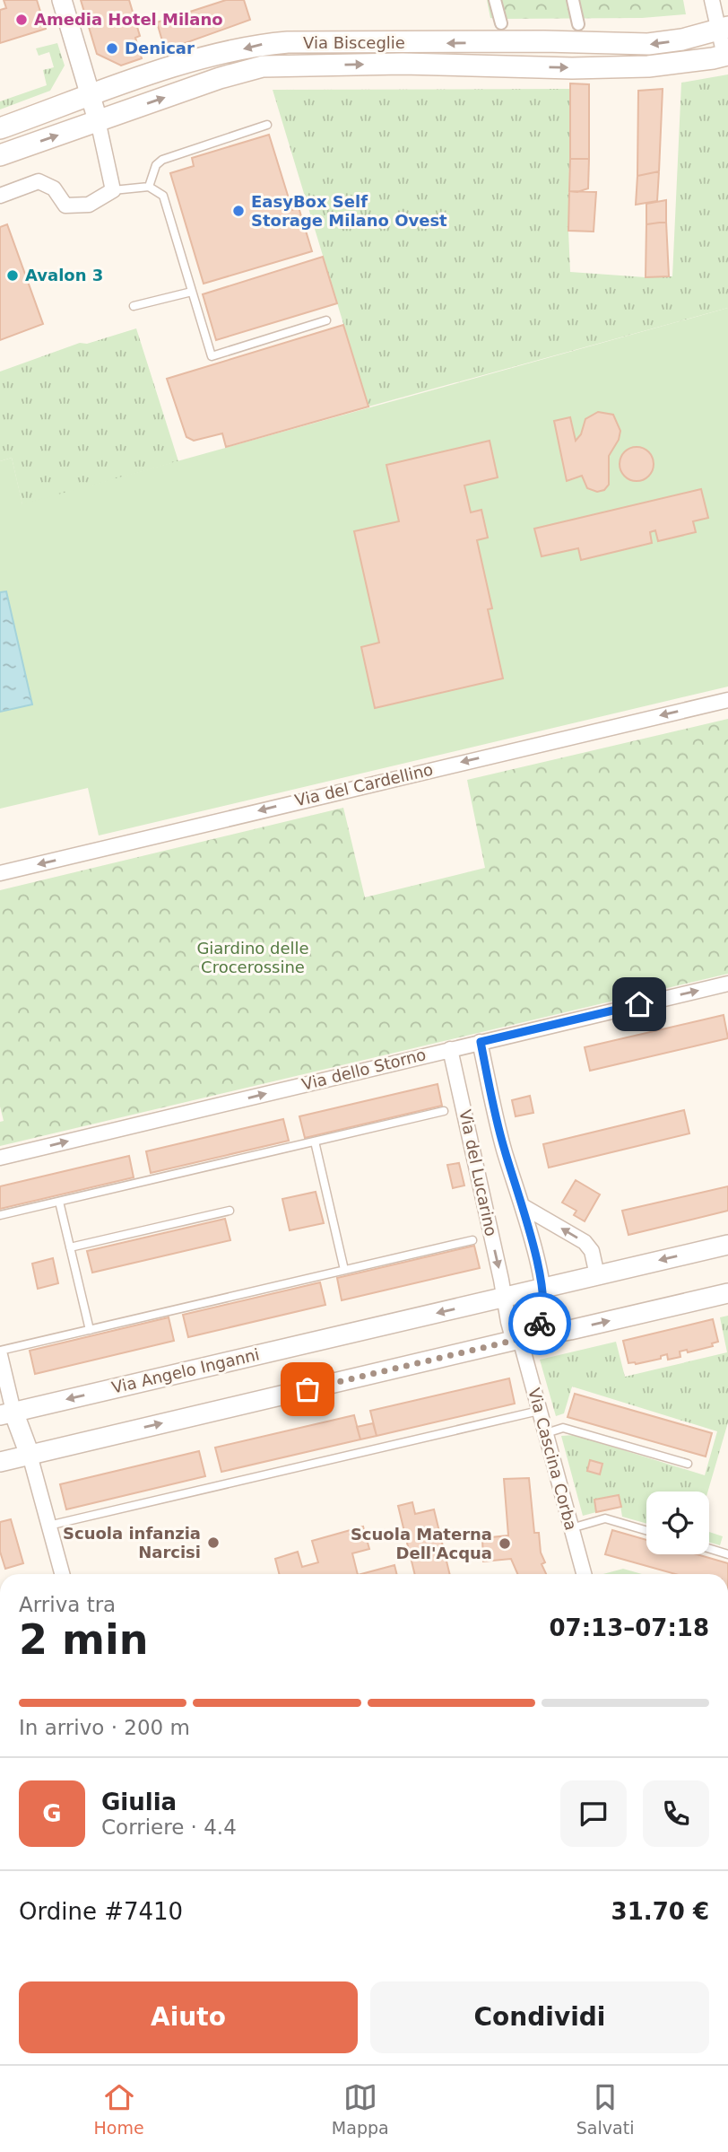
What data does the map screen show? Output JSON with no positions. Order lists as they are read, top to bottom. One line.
{"streets":{"main road":["Via Bisceglie"],"street":["Via del Cardellino","Via dello Storno","Via del Lucarino","Via Angelo Inganni","Via Cascina Corba"]},"crossings":[["Via dello Storno","Via del Lucarino"],["Via del Lucarino","Via Angelo Inganni"]],"one_way":["Via del Cardellino","Via dello Storno"],"parks":["Giardino delle Crocerossine"],"places":["Amedia Hotel Milano","Denicar","EasyBox Self Storage Milano Ovest","Avalon 3","Scuola infanzia Narcisi","Scuola Materna Dell'Acqua"],"page":{"heading":["2 min","Arriva tra","07:13–07:18"],"panel":["Giulia","Corriere · 4.4","Ordine #7410","31.70 €"],"bar":"In arrivo · 200 m","round":"G","buttons":["Aiuto","Condividi"],"tabs":["Home","Mappa","Salvati"]}}
